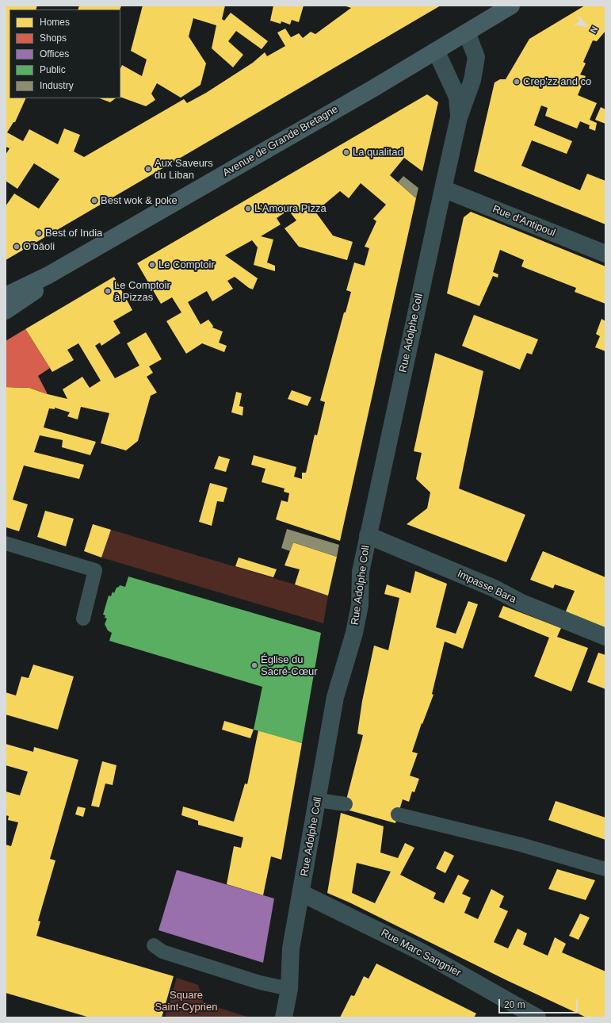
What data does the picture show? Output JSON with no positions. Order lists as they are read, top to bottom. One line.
{"streets":{"main road":["Avenue de Grande Bretagne"],"street":["Rue d'Antipoul","Rue Adolphe Coll","Impasse Bara","Rue Marc Sangnier"]},"crossings":[["Avenue de Grande Bretagne","Rue Adolphe Coll"],["Rue d'Antipoul","Rue Adolphe Coll"],["Rue Adolphe Coll","Impasse Bara"],["Rue Adolphe Coll","Rue Marc Sangnier"]],"parks":["Square Saint-Cyprien"],"places":["Crep'zz and co","La qualitad","Aux Saveurs du Liban","Best wok & poke","L'Amoura Pizza","Best of India","O'bâoli","Le Comptoir","Le Comptoir à Pizzas","Église du Sacré-Cœur"],"legend":["Homes","Shops","Offices","Public","Industry"],"scale_bar":"20 m","north":"bottom right"}
